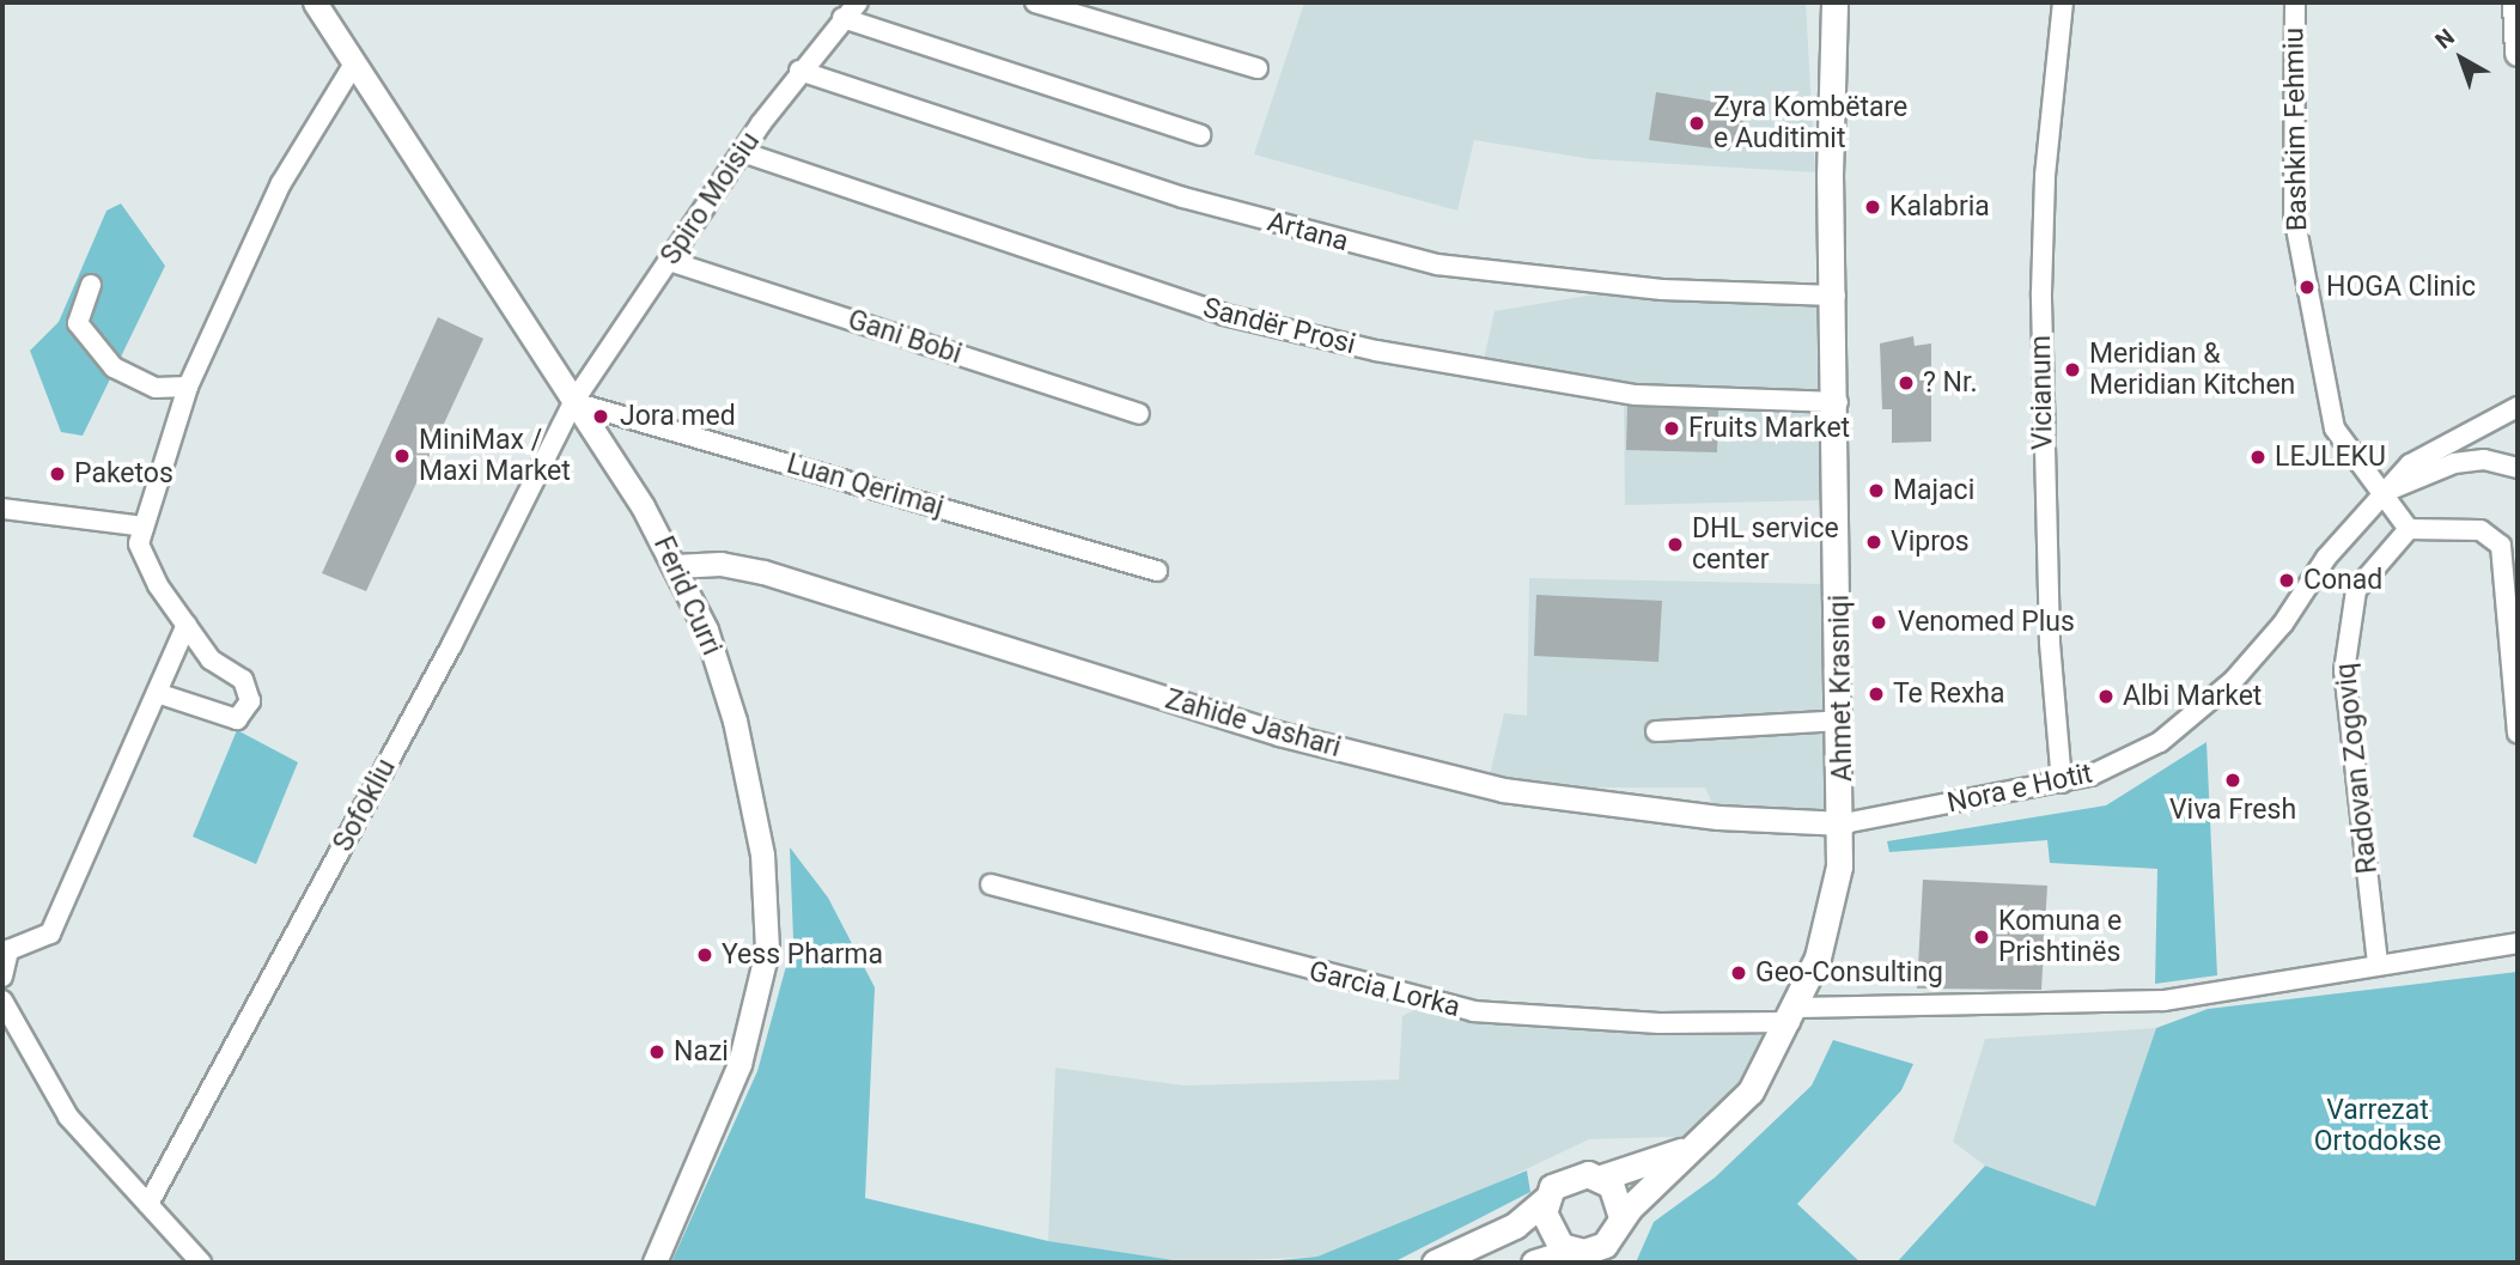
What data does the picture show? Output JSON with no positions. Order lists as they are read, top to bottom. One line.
{"streets":{"main road":["Ahmet Krasniqi"],"street":["Bashkim Fehmiu","Spiro Moisiu","Artana","Sandër Prosi","Gani Bobi","Vicianum","Luan Qerimaj","Ferid Curri","Zahide Jashari","Radovan Zogoviq","Nora e Hotit","Sofokliu","Garcia Lorka"]},"crossings":[["Bashkim Fehmiu","Radovan Zogoviq"],["Bashkim Fehmiu","Nora e Hotit"],["Spiro Moisiu","Artana"],["Spiro Moisiu","Sandër Prosi"],["Spiro Moisiu","Gani Bobi"],["Spiro Moisiu","Luan Qerimaj"],["Spiro Moisiu","Ferid Curri"],["Spiro Moisiu","Sofokliu"],["Artana","Ahmet Krasniqi"],["Sandër Prosi","Ahmet Krasniqi"],["Vicianum","Nora e Hotit"],["Luan Qerimaj","Ferid Curri"],["Luan Qerimaj","Sofokliu"],["Ferid Curri","Zahide Jashari"],["Ferid Curri","Sofokliu"],["Ahmet Krasniqi","Zahide Jashari"],["Ahmet Krasniqi","Nora e Hotit"],["Ahmet Krasniqi","Garcia Lorka"],["Zahide Jashari","Nora e Hotit"]],"parks":["Varrezat Ortodokse"],"places":["Zyra Kombëtare e Auditimit","Kalabria","HOGA Clinic","Meridian & Meridian Kitchen","? Nr.","Jora med","Fruits Market","MiniMax / Maxi Market","LEJLEKU","Paketos","Majaci","Vipros","DHL service center","Conad","Venomed Plus","Te Rexha","Albi Market","Viva Fresh","Komuna e Prishtinës","Yess Pharma","Geo-Consulting","Nazi"],"north":"top left"}
